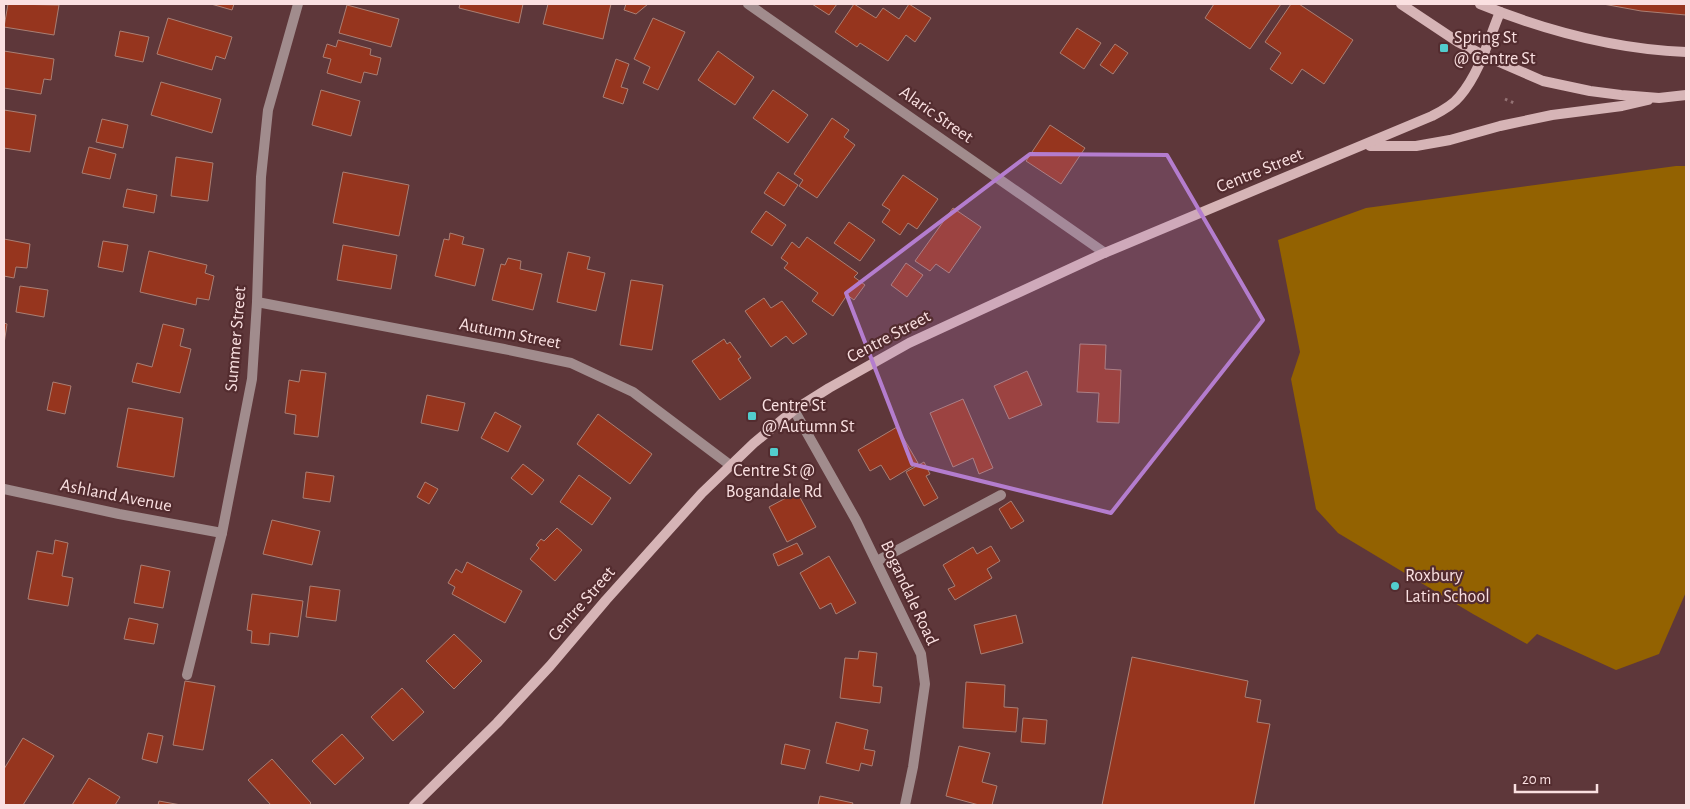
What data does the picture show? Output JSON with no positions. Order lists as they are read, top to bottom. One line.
{"streets":{"main road":["Centre Street"],"street":["Alaric Street","Autumn Street","Summer Street","Ashland Avenue","Bogandale Road"]},"crossings":[["Alaric Street","Centre Street"],["Centre Street","Autumn Street"],["Centre Street","Bogandale Road"],["Autumn Street","Summer Street"],["Summer Street","Ashland Avenue"]],"places":{"transit":["Spring St @ Centre St","Centre St @ Autumn St","Centre St @ Bogandale Rd"],"other":["Roxbury Latin School"]},"scale_bar":"20 m"}
